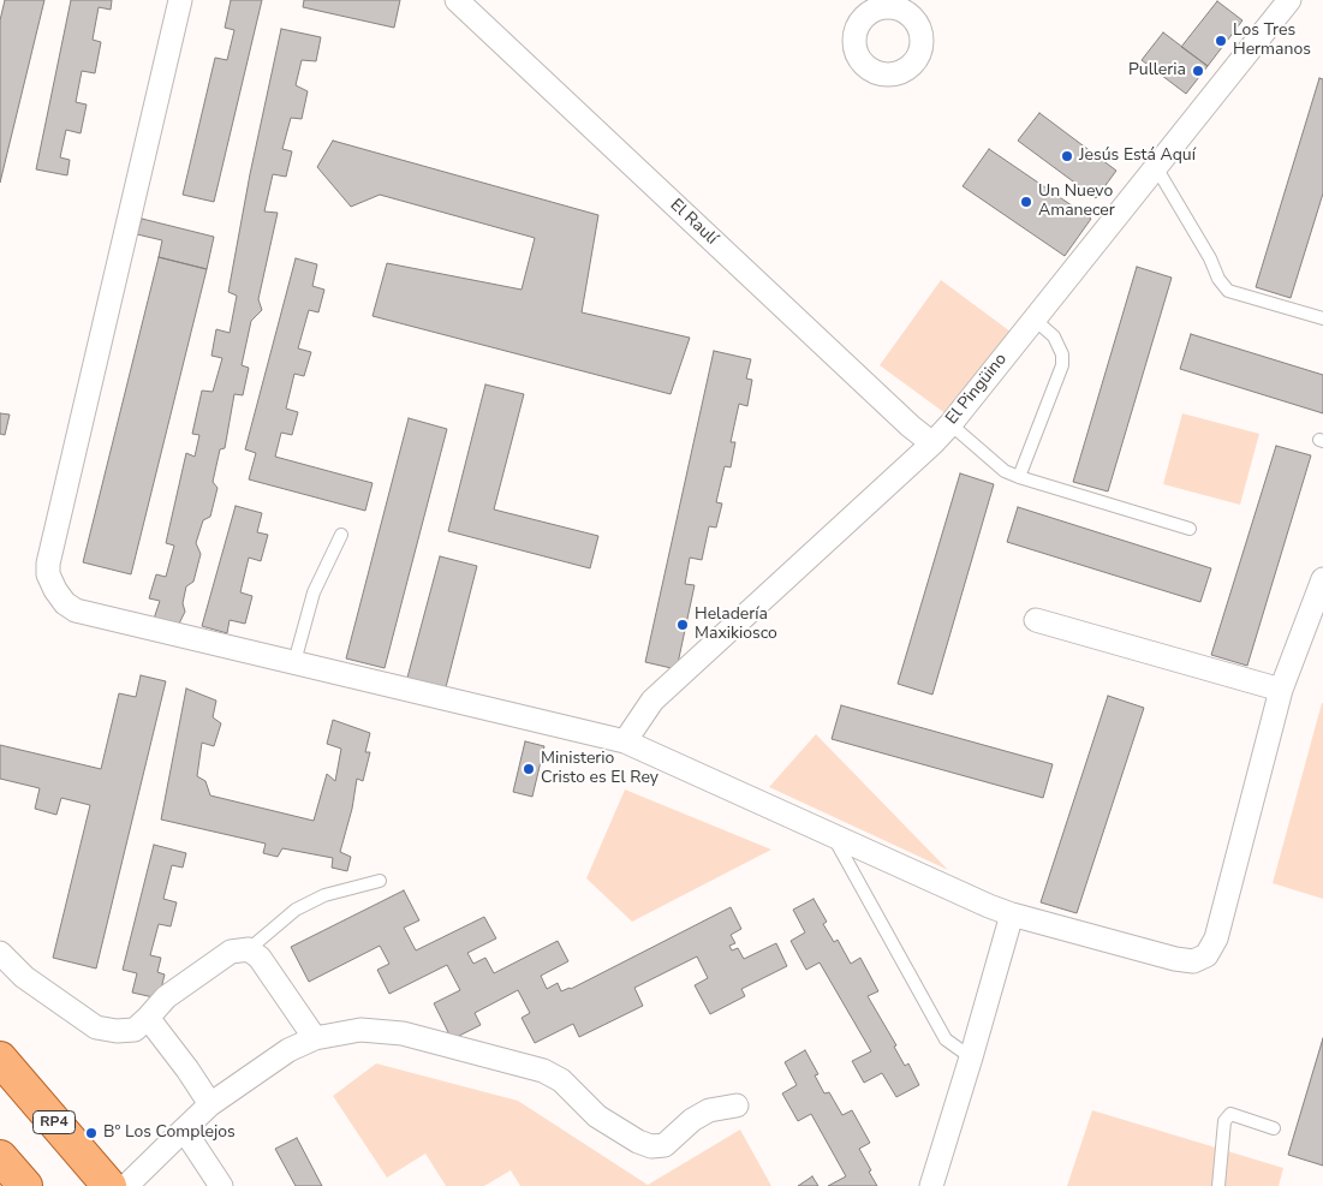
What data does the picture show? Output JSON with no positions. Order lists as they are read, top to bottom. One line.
{"streets":{"main road":["RP4"],"street":["El Raulí","El Pingüino"]},"crossings":[["El Raulí","El Pingüino"]],"places":["Los Tres Hermanos","Pulleria","Jesús Está Aquí","Un Nuevo Amanecer","Heladería Maxikiosco","Ministerio Cristo es El Rey","Bº Los Complejos"]}
